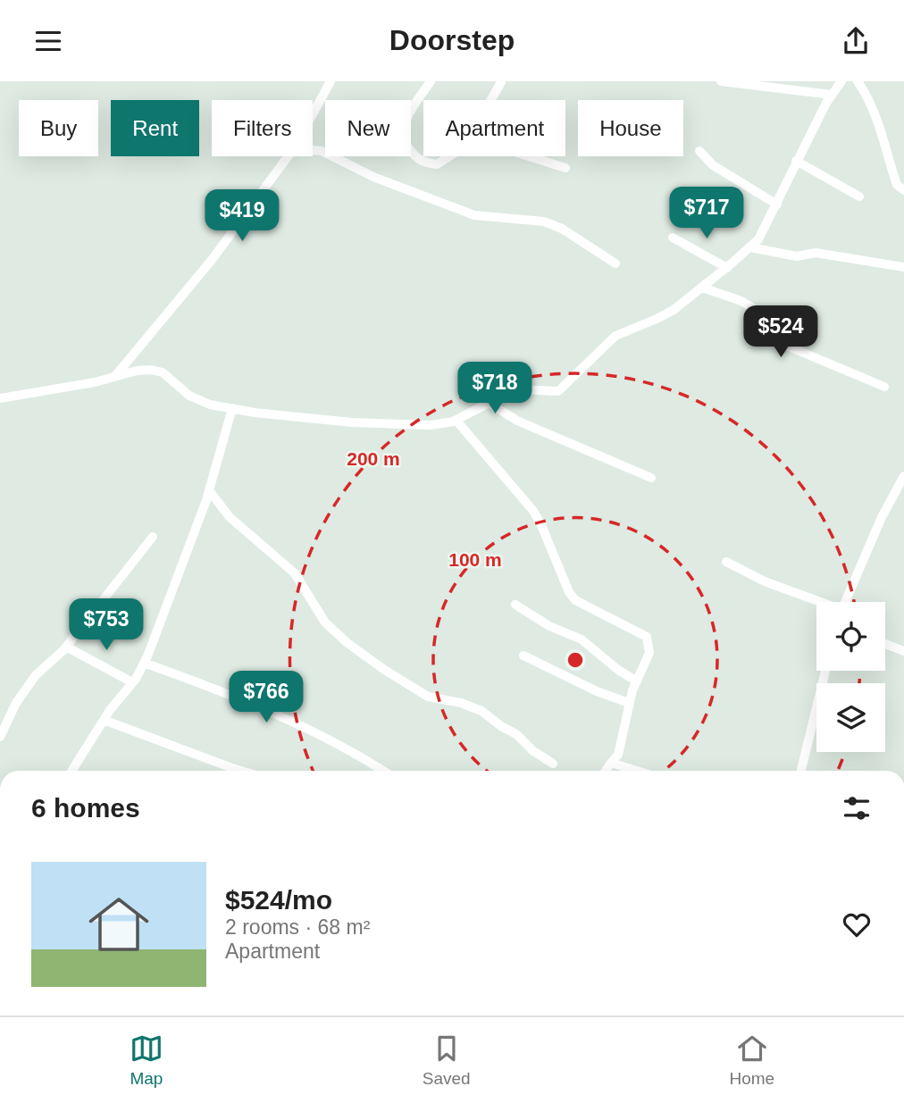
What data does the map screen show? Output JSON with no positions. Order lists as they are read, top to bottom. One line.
{"page":{"header":"Doorstep","chip":["Buy","Rent","Filters","New","Apartment","House"],"price":["$717","$419","$524","$718","$753","$766"],"heading":"6 homes","list":[{"name":"$524/mo","note":"2 rooms · 68 m² · Apartment"}],"tabs":["Map","Saved","Home"]},"rings":["200 m","100 m"]}
